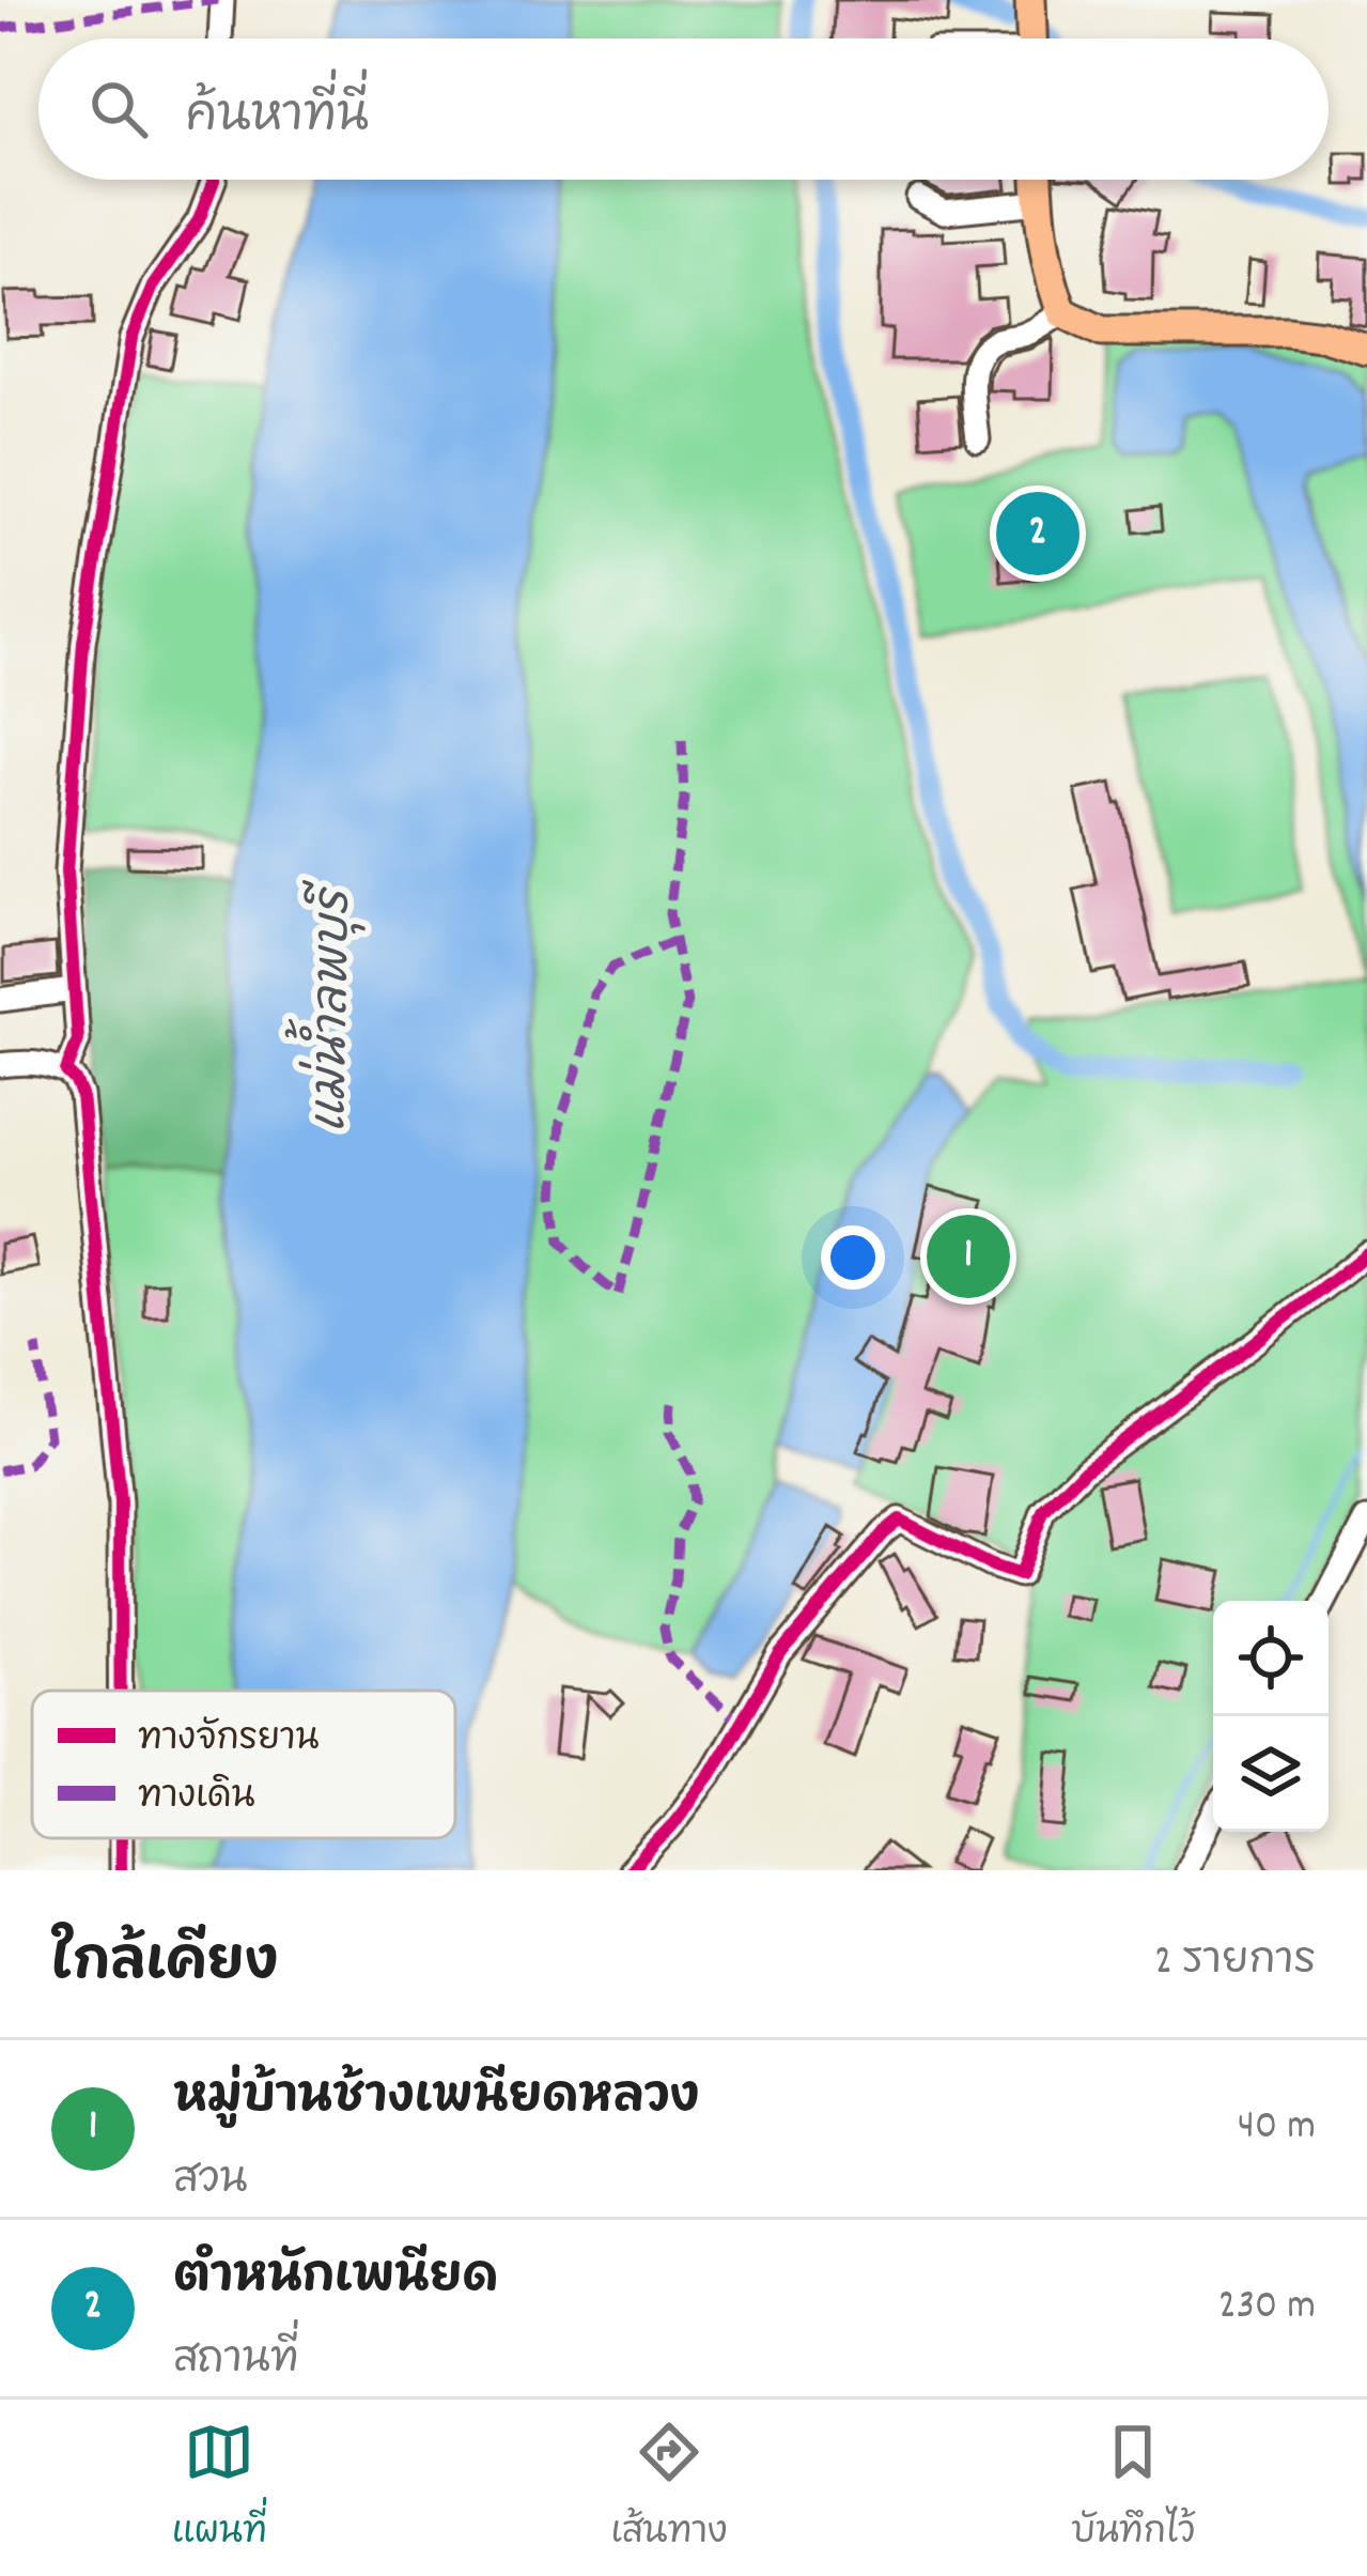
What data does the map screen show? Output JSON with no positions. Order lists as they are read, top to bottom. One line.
{"water":["แม่น้ำลพบุรี"],"legend":["ทางจักรยาน","ทางเดิน"],"page":{"search":"ค้นหาที่นี่","pins":["2","1"],"heading":["ใกล้เคียง","2 รายการ"],"list":[{"mark":"1","name":"หมู่บ้านช้างเพนียดหลวง","note":"สวน","value":"40 m"},{"mark":"2","name":"ตำหนักเพนียด","note":"สถานที่","value":"230 m"}],"nav":["แผนที่","เส้นทาง","บันทึกไว้"]}}
